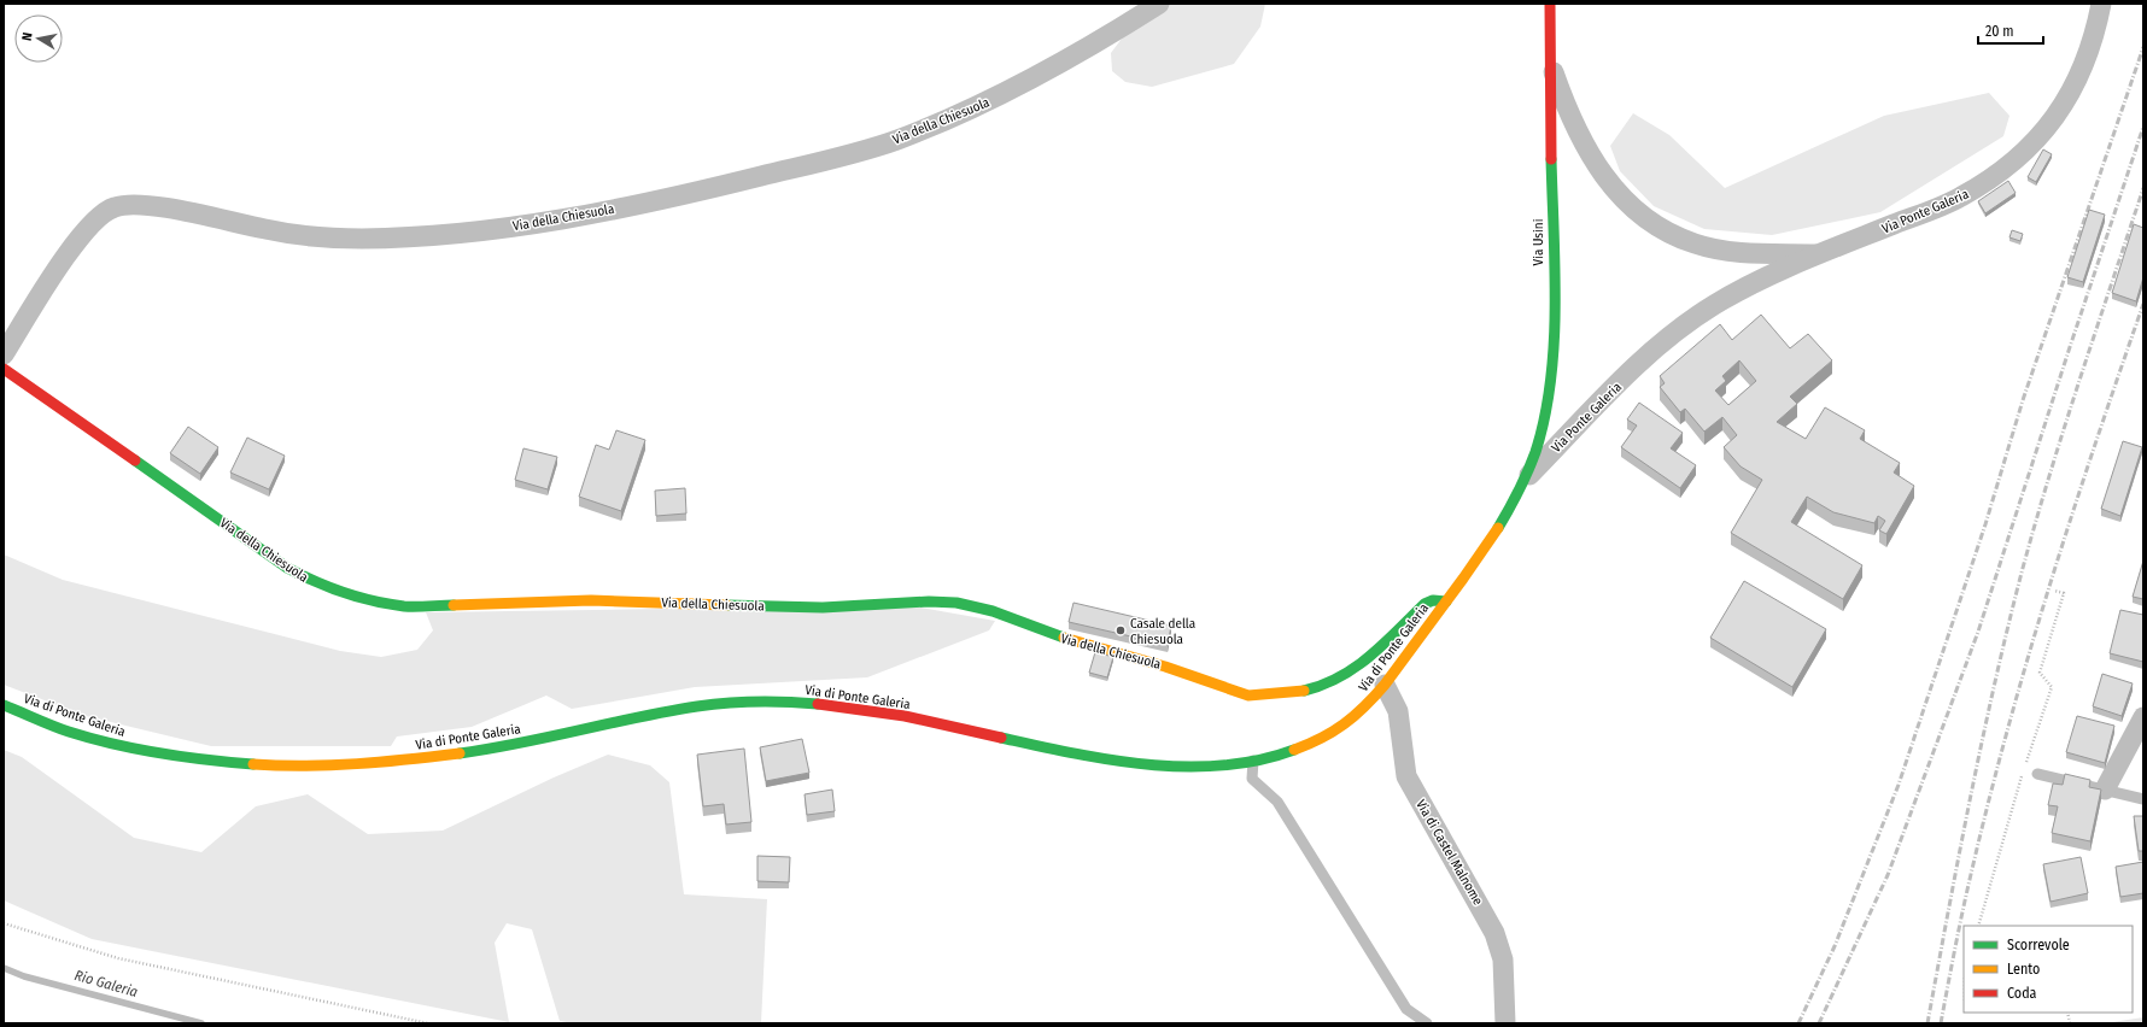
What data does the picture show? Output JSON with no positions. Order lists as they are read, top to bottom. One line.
{"streets":{"main road":["Via della Chiesuola","Via Usini","Via di Ponte Galeria"],"street":["Via Ponte Galeria","Via di Castel Malnome"]},"crossings":[["Via della Chiesuola","Via di Ponte Galeria"],["Via Ponte Galeria","Via Usini"],["Via Ponte Galeria","Via di Ponte Galeria"],["Via Usini","Via di Ponte Galeria"],["Via di Ponte Galeria","Via di Castel Malnome"]],"water":["Rio Galeria"],"places":["Casale della Chiesuola"],"legend":["Scorrevole","Lento","Coda"],"scale_bar":"20 m","north":"left"}
